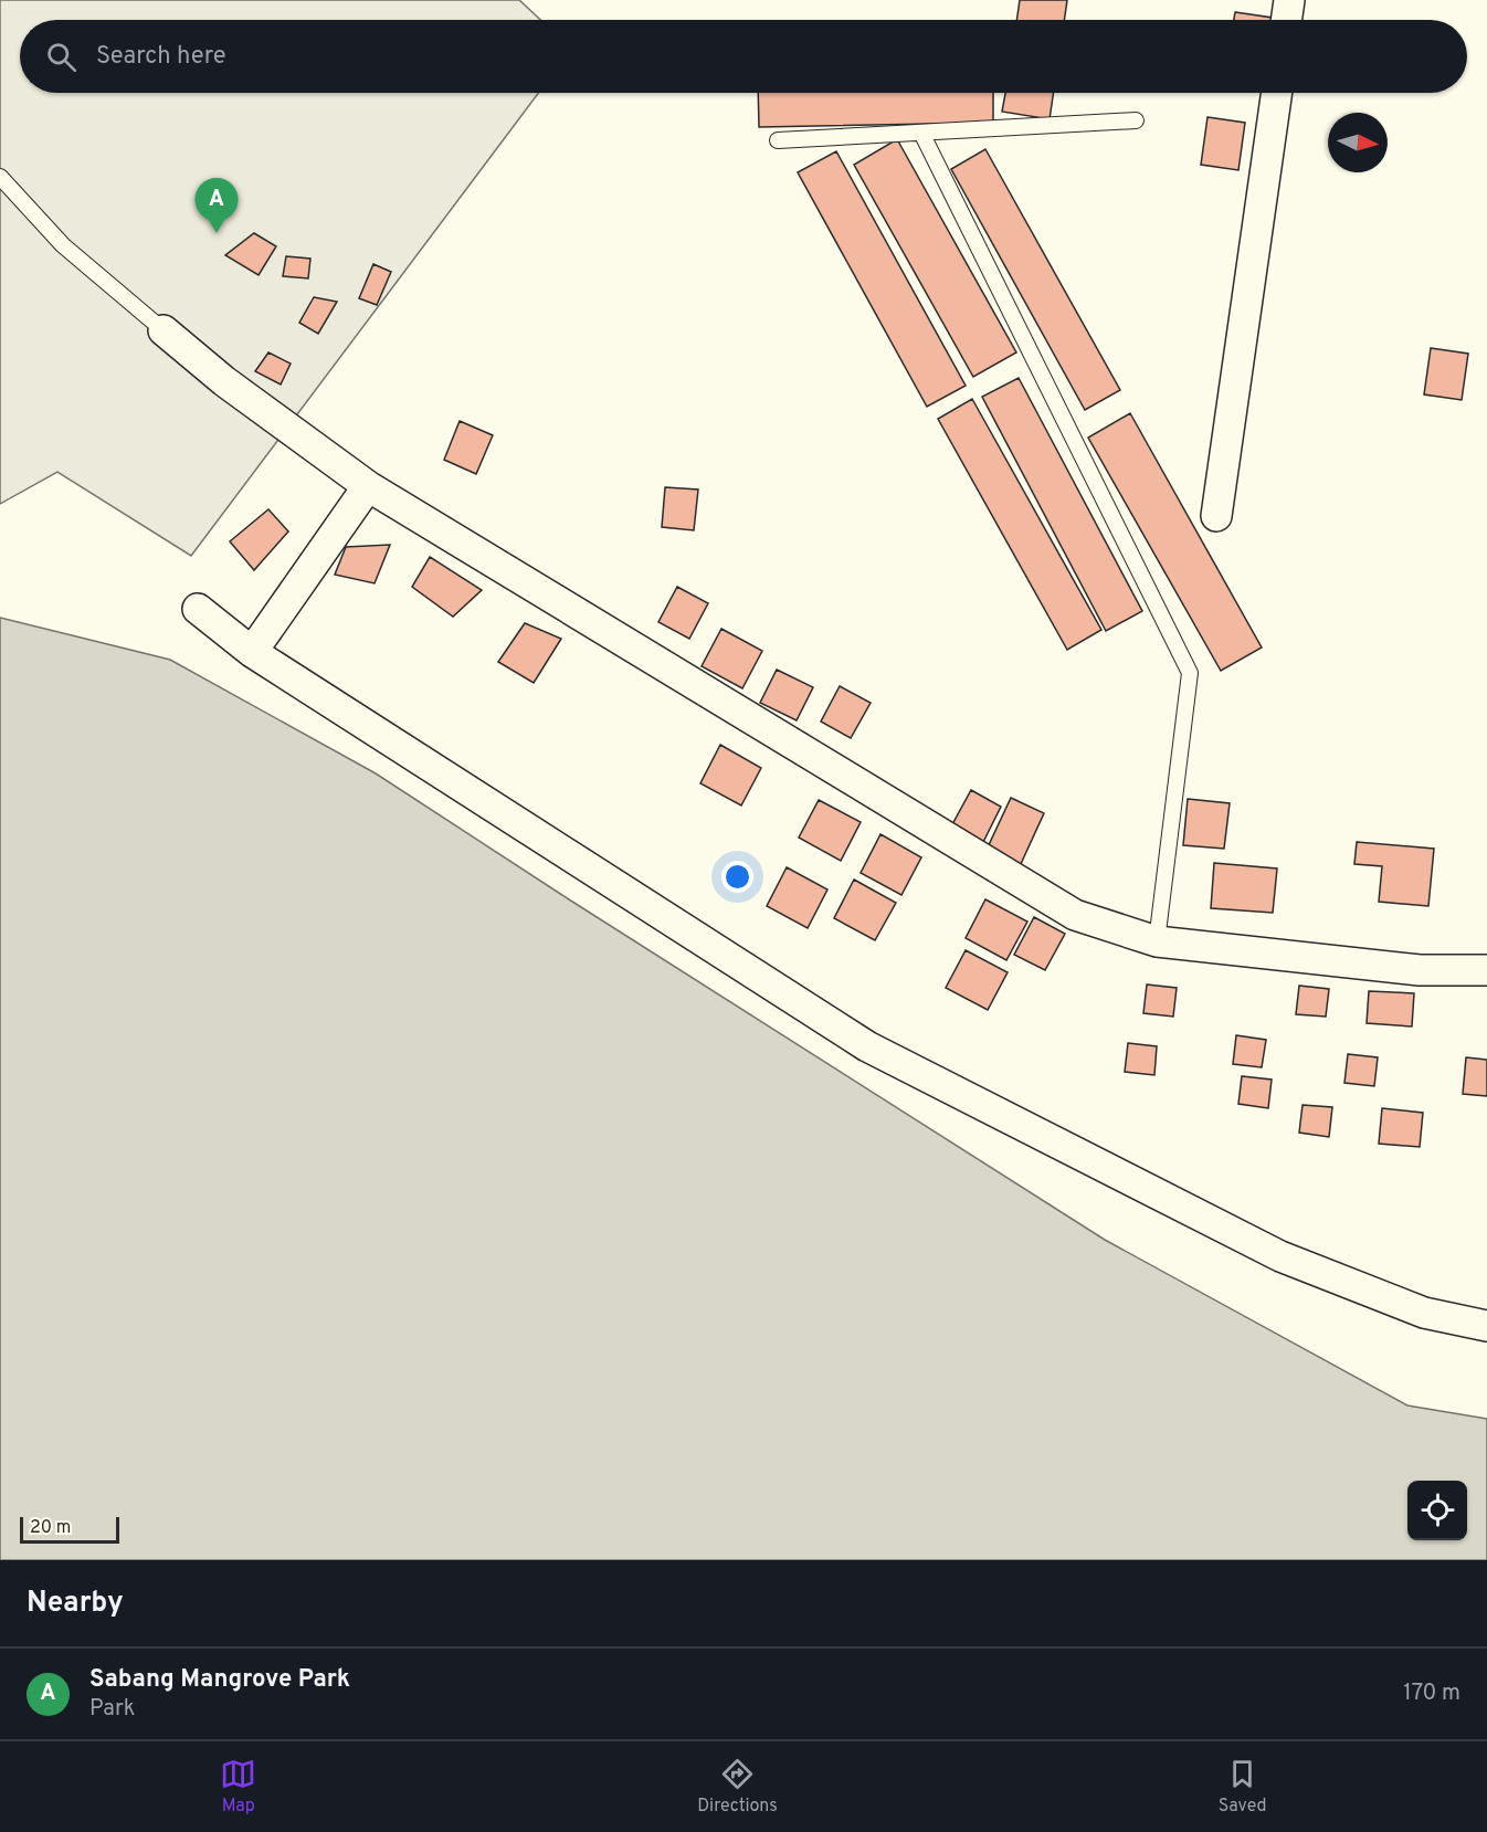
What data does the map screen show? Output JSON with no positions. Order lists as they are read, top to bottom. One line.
{"scale_bar":"20 m","north":"right","page":{"search":"Search here","pins":"A","scale":"20 m","heading":"Nearby","list":[{"mark":"A","name":"Sabang Mangrove Park","note":"Park","value":"170 m"}],"nav":["Map","Directions","Saved"]}}
